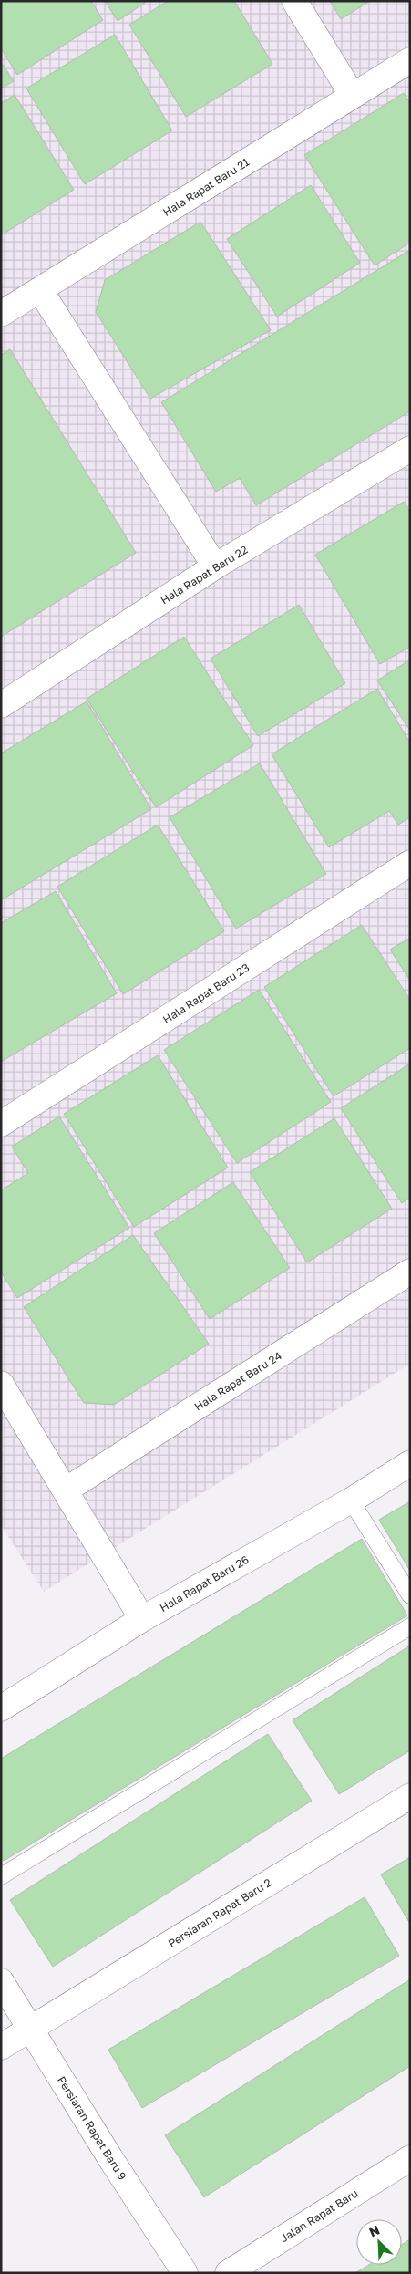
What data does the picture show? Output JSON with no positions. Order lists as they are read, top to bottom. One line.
{"streets":{"street":["Hala Rapat Baru 21","Hala Rapat Baru 22","Hala Rapat Baru 23","Hala Rapat Baru 24","Hala Rapat Baru 26","Persiaran Rapat Baru 2","Persiaran Rapat Baru 9","Jalan Rapat Baru"]},"crossings":[["Persiaran Rapat Baru 2","Persiaran Rapat Baru 9"]],"north":"top left"}
